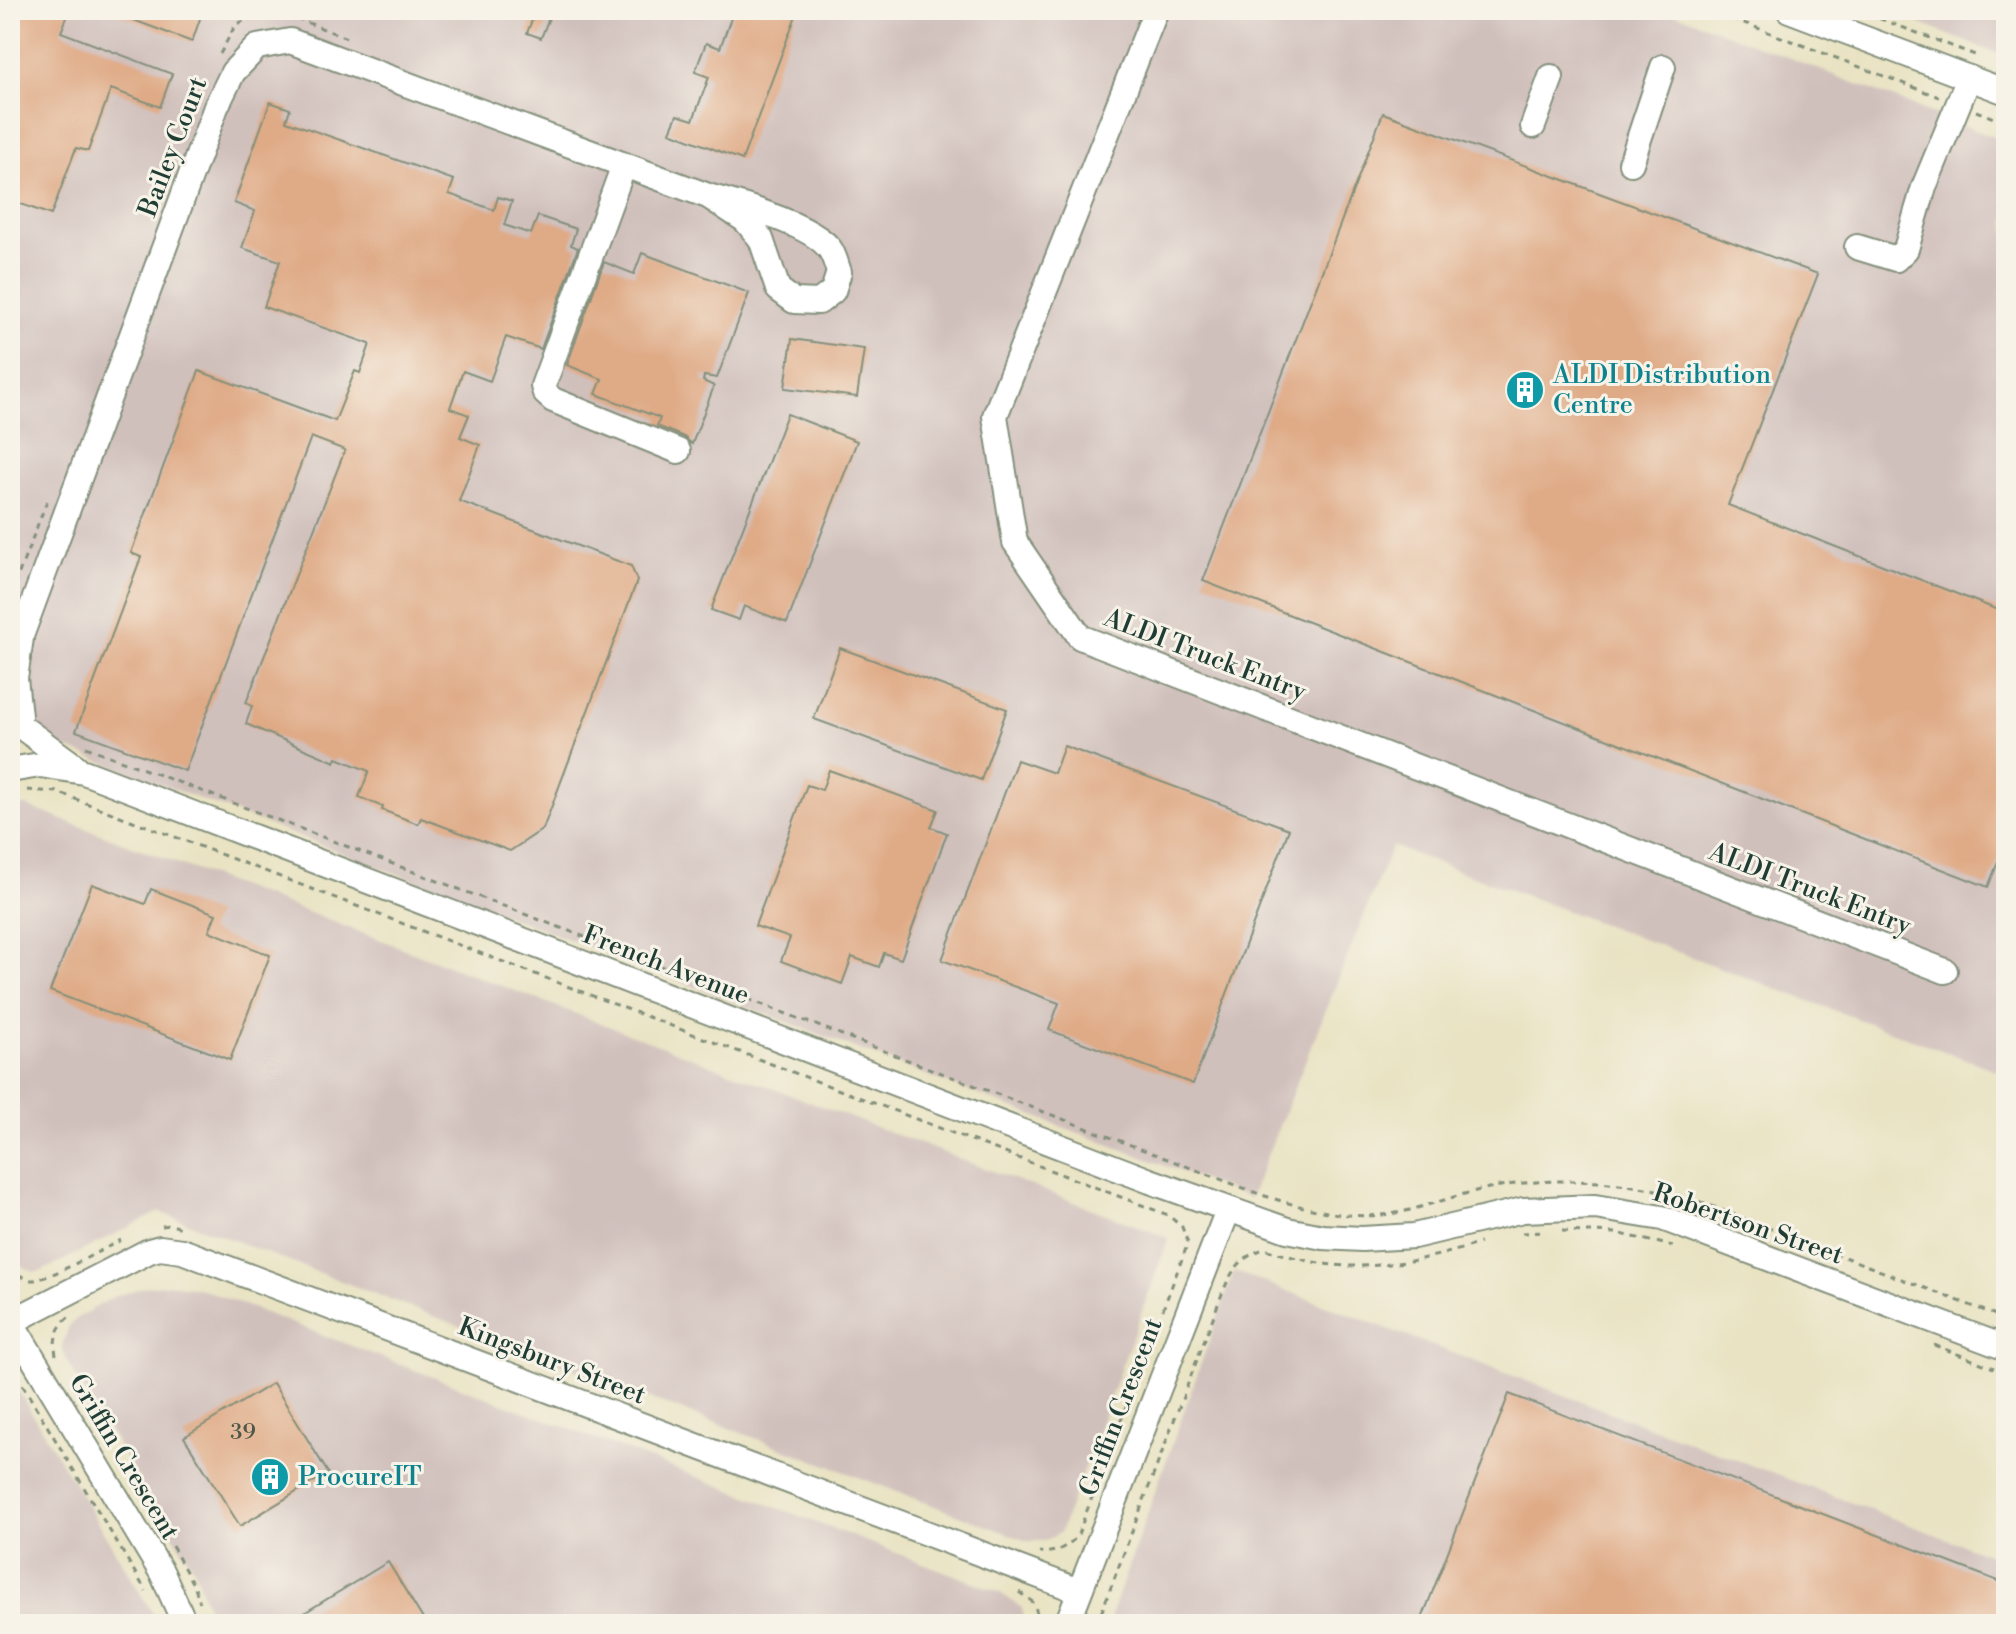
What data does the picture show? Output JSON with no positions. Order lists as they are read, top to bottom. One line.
{"streets":{"street":["Bailey Court","ALDI Truck Entry","French Avenue","Robertson Street","Kingsbury Street","Griffin Crescent"]},"crossings":[["Bailey Court","French Avenue"],["French Avenue","Robertson Street"],["French Avenue","Griffin Crescent"],["Robertson Street","Griffin Crescent"],["Kingsbury Street","Griffin Crescent"]],"places":{"building":["ALDI Distribution Centre","ProcureIT"]},"house_numbers":["39"]}
